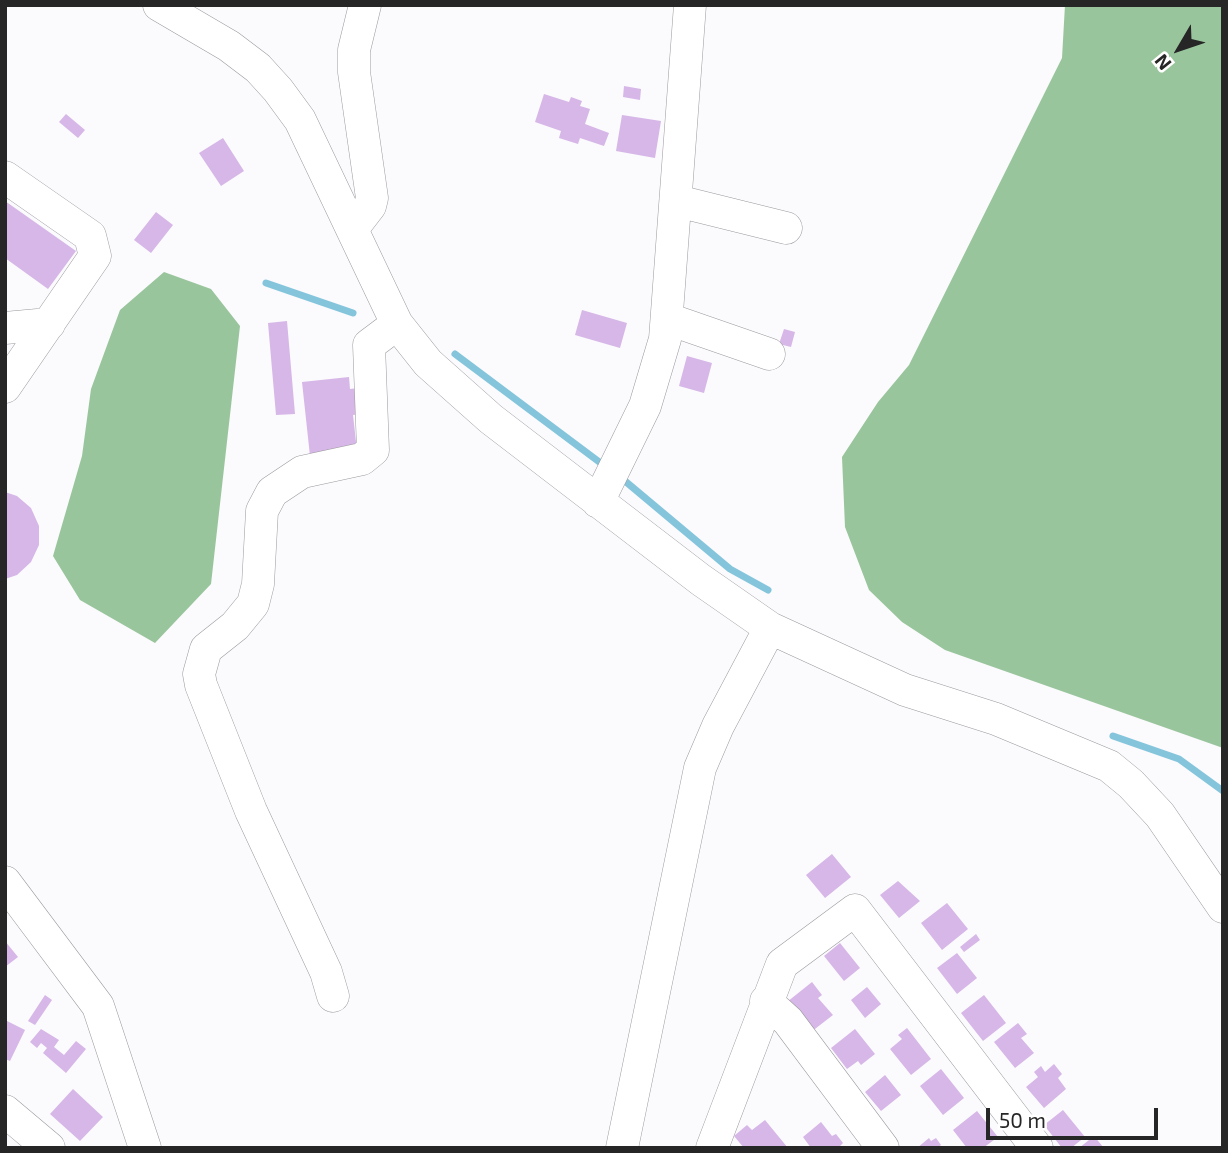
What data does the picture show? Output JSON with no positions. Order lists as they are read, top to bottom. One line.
{"scale_bar":"50 m","north":"bottom left"}
